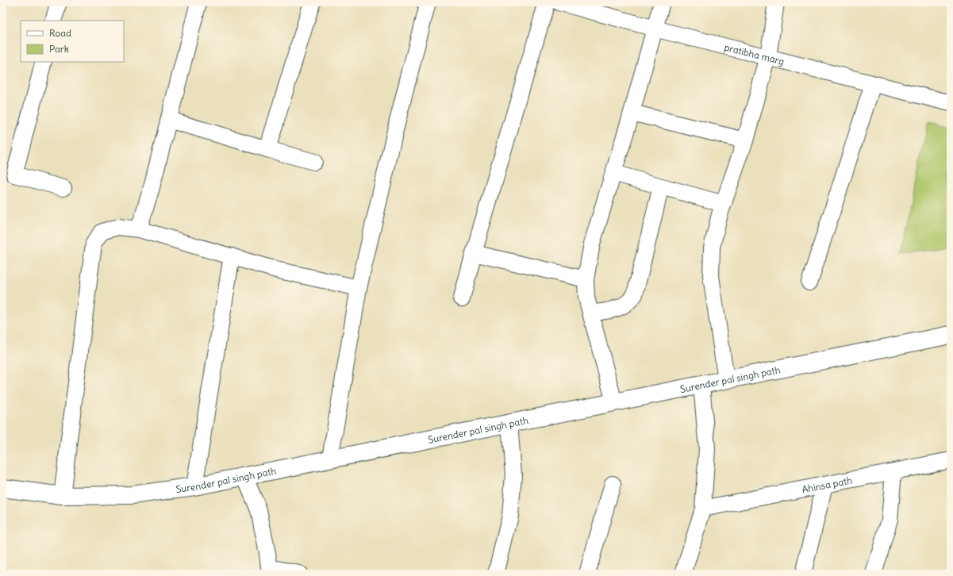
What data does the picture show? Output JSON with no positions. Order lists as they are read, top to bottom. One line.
{"streets":{"street":["pratibha marg","Surender pal singh path","Ahinsa path"]},"legend":["Road","Park"]}
